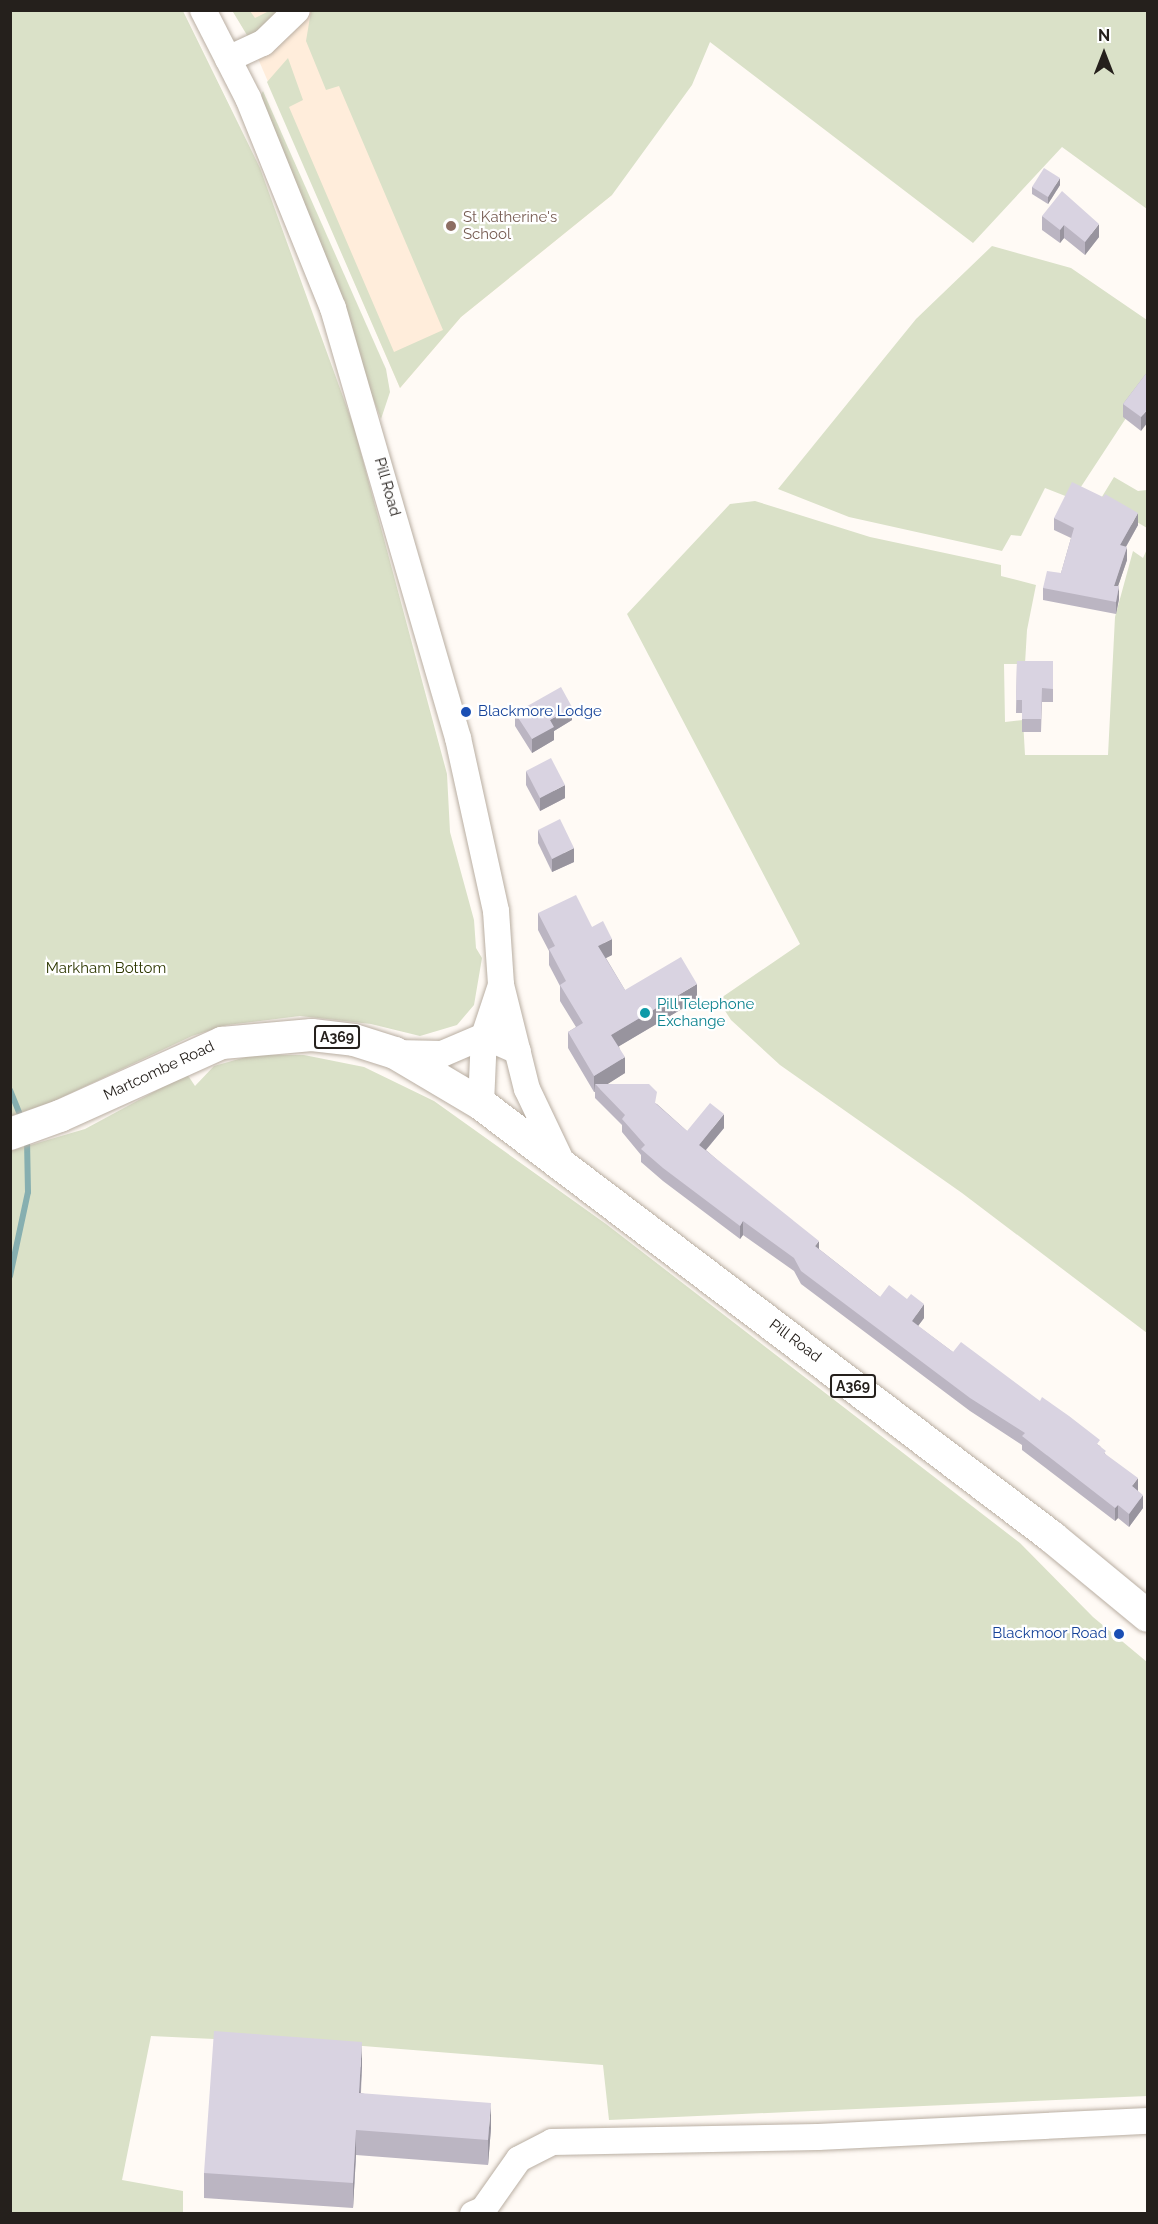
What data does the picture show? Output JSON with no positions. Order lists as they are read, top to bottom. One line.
{"streets":{"main road":["Pill Road","A369","Martcombe Road"]},"crossings":[["Pill Road","Martcombe Road"]],"parks":["Markham Bottom"],"places":["St Katherine's School","Blackmore Lodge","Pill Telephone Exchange","Blackmoor Road"],"north":"top"}
